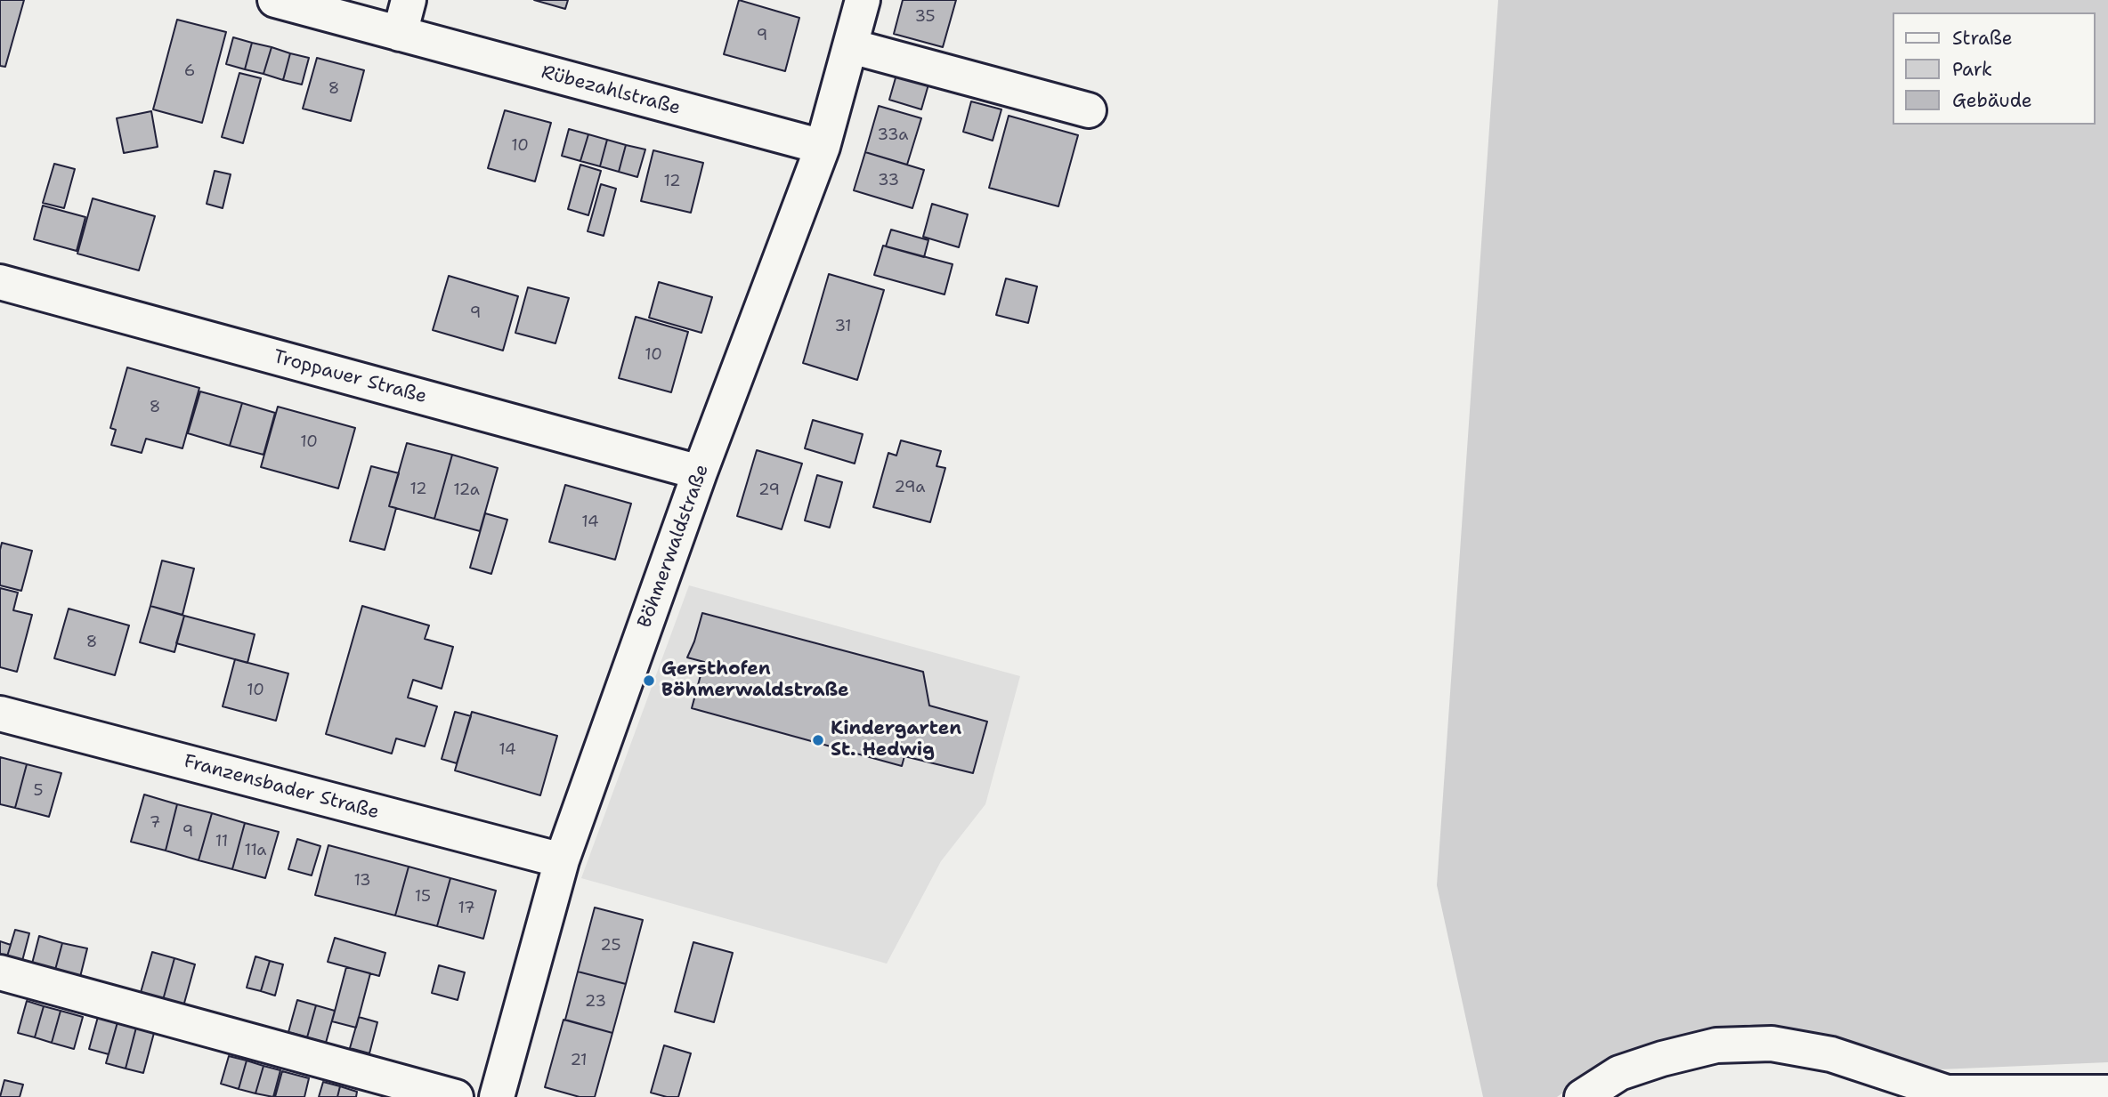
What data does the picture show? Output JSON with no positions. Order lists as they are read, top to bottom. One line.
{"streets":{"street":["Rübezahlstraße","Troppauer Straße","Böhmerwaldstraße","Franzensbader Straße"]},"crossings":[["Rübezahlstraße","Böhmerwaldstraße"],["Troppauer Straße","Böhmerwaldstraße"],["Böhmerwaldstraße","Franzensbader Straße"]],"places":["Gersthofen Böhmerwaldstraße","Kindergarten St. Hedwig"],"house_numbers":["35","9","6","8","33a","10","33","12","9","31","10","8","10","29a","12","12a","29","14","8","10","14","5","7","9","11","11a","13","15","17","25","23","21"],"legend":["Straße","Park","Gebäude"]}
